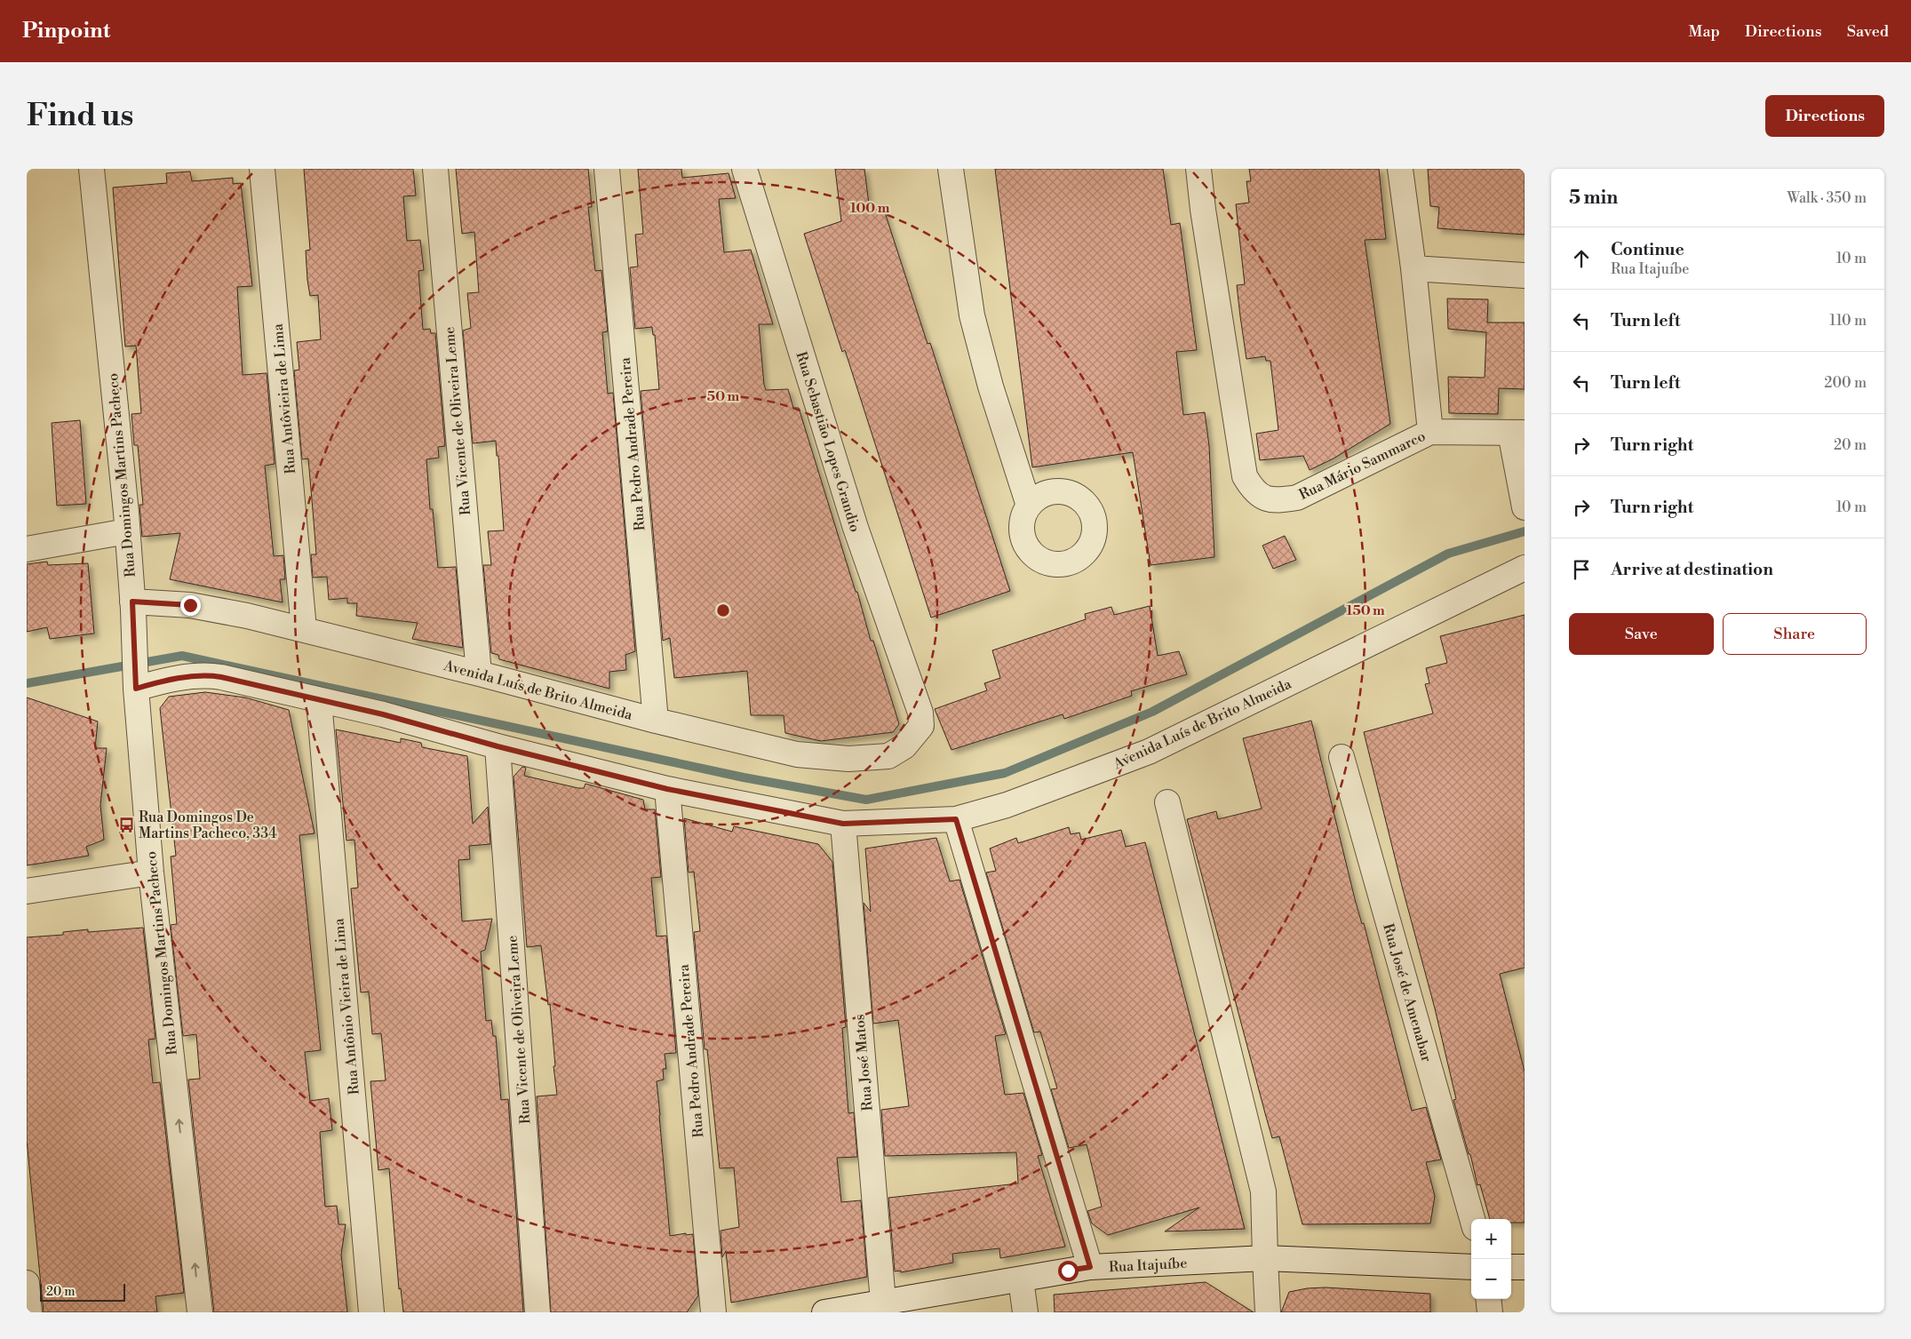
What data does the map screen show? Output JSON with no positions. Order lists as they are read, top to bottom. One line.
{"streets":{"street":["Rua Antôvieira de Lima","Rua Vicente de Oliveira Leme","Rua Sebastião Lopes Grandio","Rua Pedro Andrade Pereira","Rua Mário Sammarco","Rua Domingos Martins Pacheco","Avenida Luís de Brito Almeida","Rua José de Amenabar","Rua Antônio Vieira de Lima","Rua José Matos","Rua Itajuíbe"]},"crossings":[["Rua Antôvieira de Lima","Avenida Luís de Brito Almeida"],["Rua Vicente de Oliveira Leme","Avenida Luís de Brito Almeida"],["Rua Sebastião Lopes Grandio","Avenida Luís de Brito Almeida"],["Rua Pedro Andrade Pereira","Avenida Luís de Brito Almeida"],["Rua Domingos Martins Pacheco","Avenida Luís de Brito Almeida"],["Avenida Luís de Brito Almeida","Rua Antônio Vieira de Lima"],["Avenida Luís de Brito Almeida","Rua José Matos"],["Rua José Matos","Rua Itajuíbe"]],"one_way":["Rua Domingos Martins Pacheco"],"places":{"bus stop":["Rua Domingos De Martins Pacheco, 334"]},"scale_bar":"20 m","page":{"header":"Pinpoint","nav":["Map","Directions","Saved"],"buttons":["Directions",["Save","Share"]],"title":"Find us","heading":["5 min","Walk · 350 m"],"list":[["Continue","Rua Itajuíbe","10 m"],["Turn left","110 m"],["Turn left","200 m"],["Turn right","20 m"],["Turn right","10 m"],"Arrive at destination"],"map_buttons":["+","−"],"scale":"20 m"},"rings":["100 m","50 m","150 m"]}
